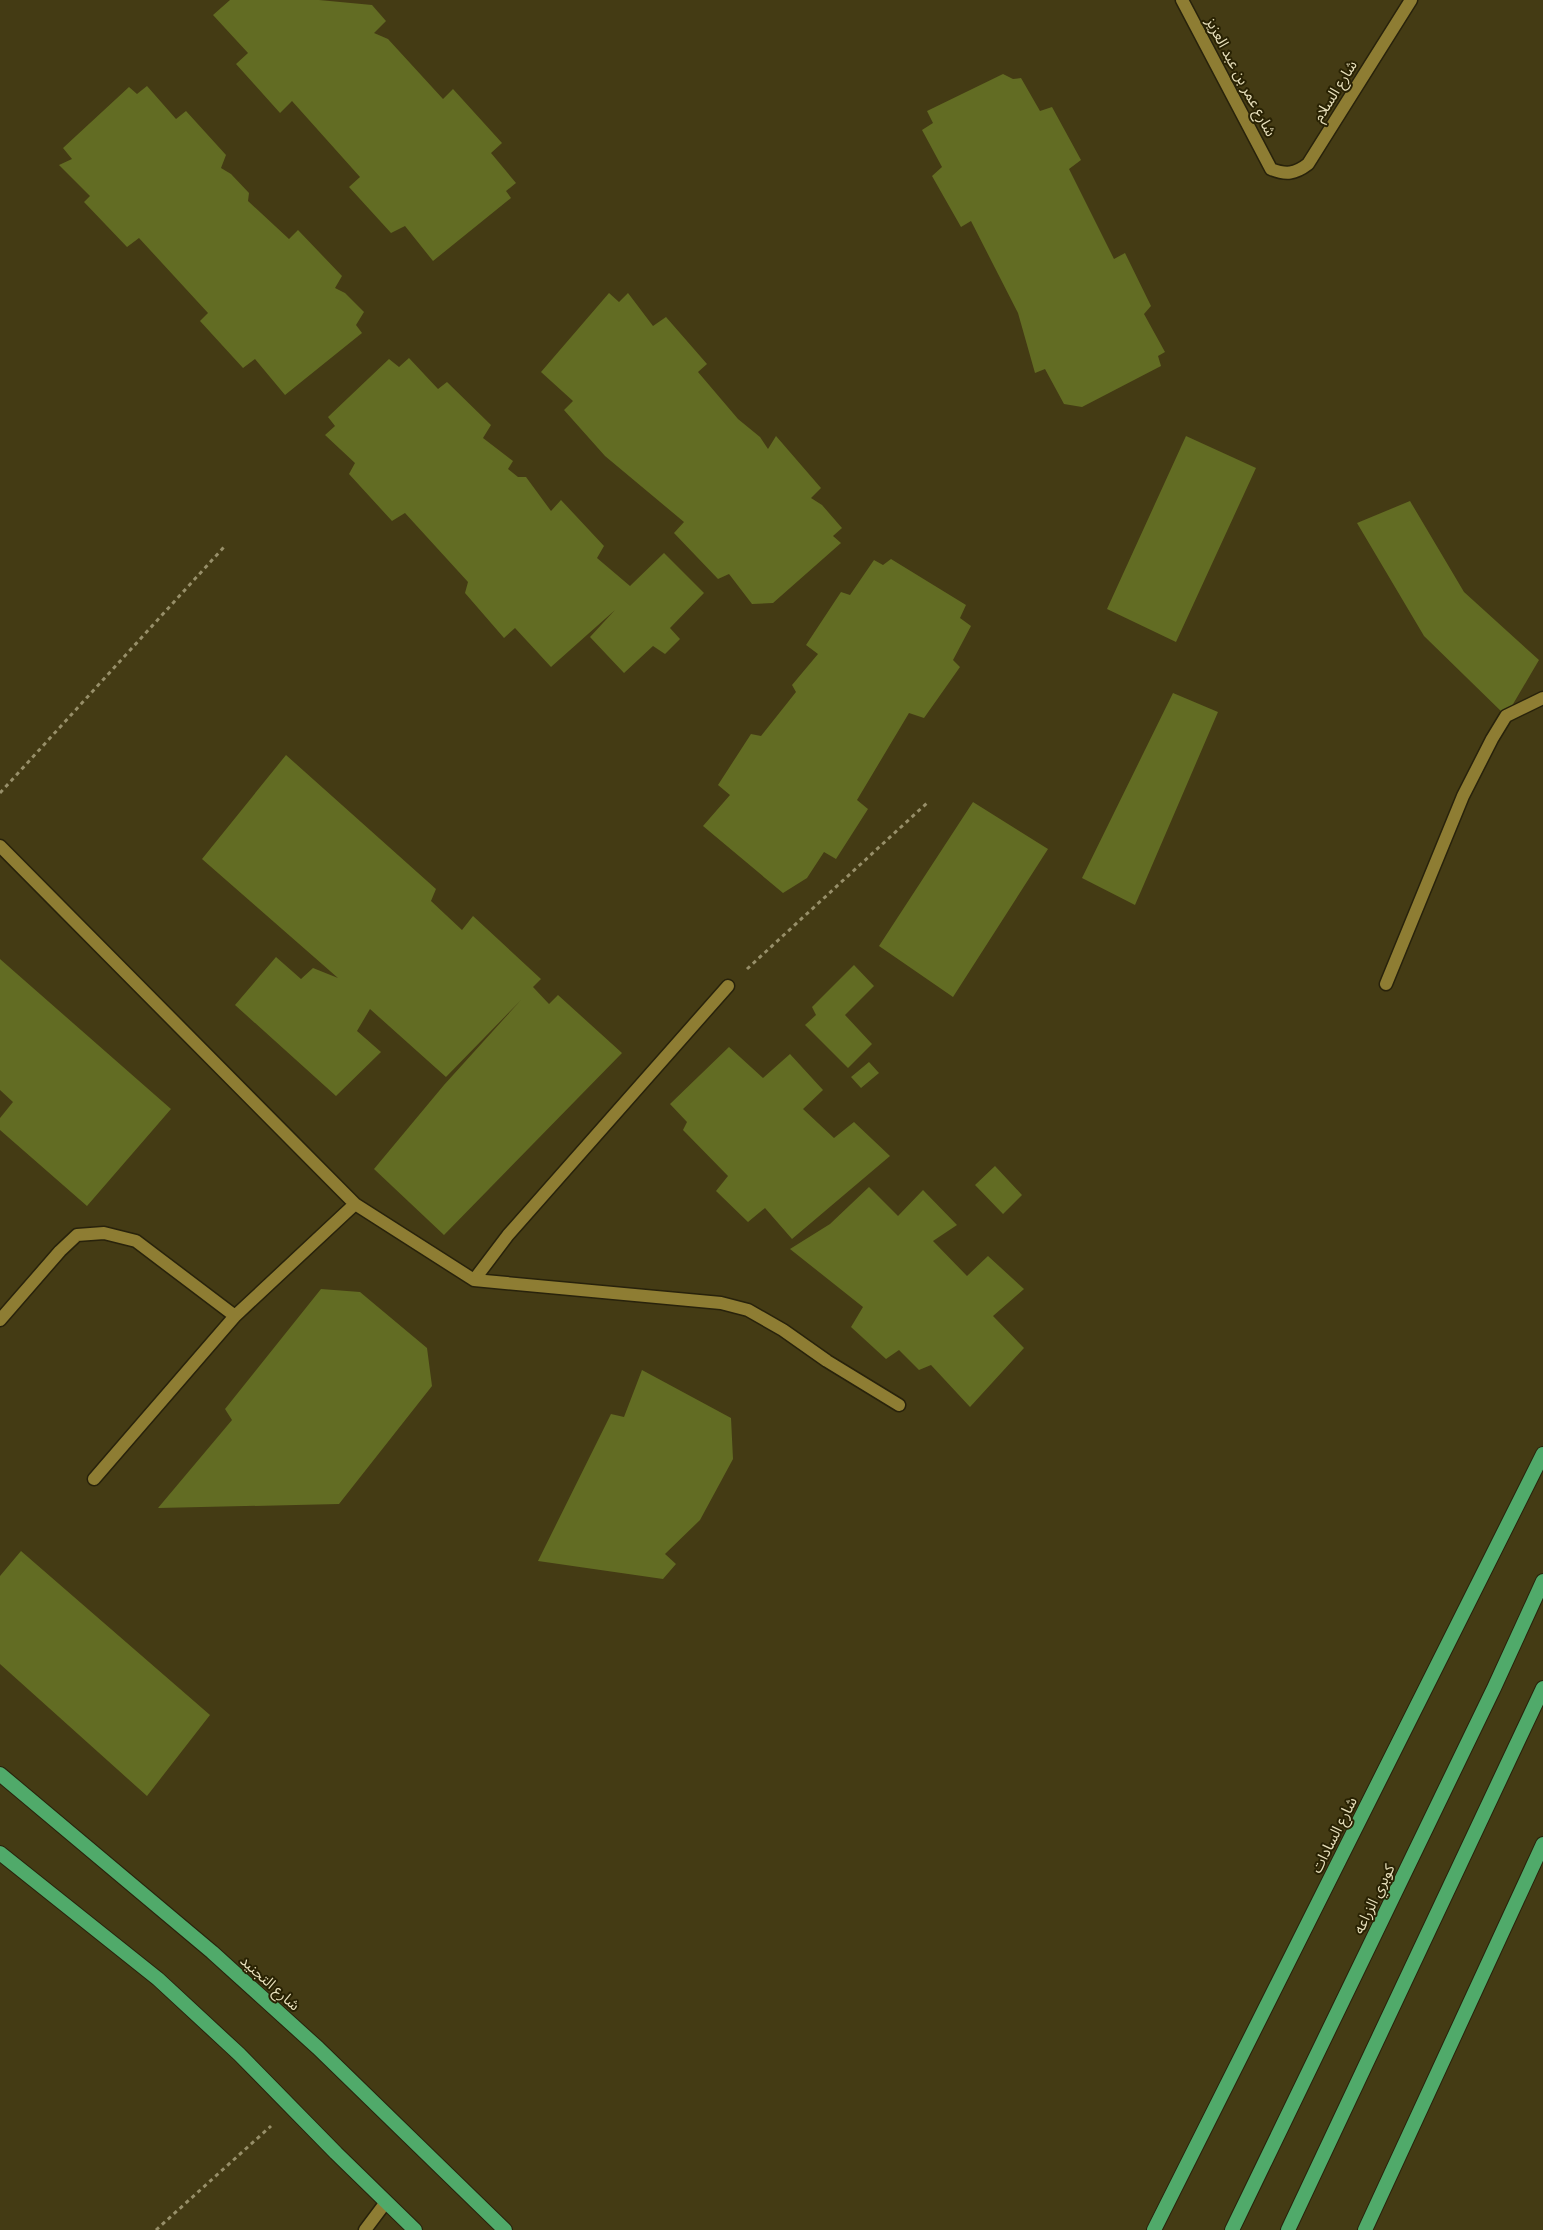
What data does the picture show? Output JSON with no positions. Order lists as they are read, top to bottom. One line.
{"streets":{"highway":["شارع السادات","كوبري الزراعه","شارع التجنيد"],"street":["شارع عمر بن عبد العزيز","شارع السلام"]},"crossings":[["شارع عمر بن عبد العزيز","شارع السلام"]]}
